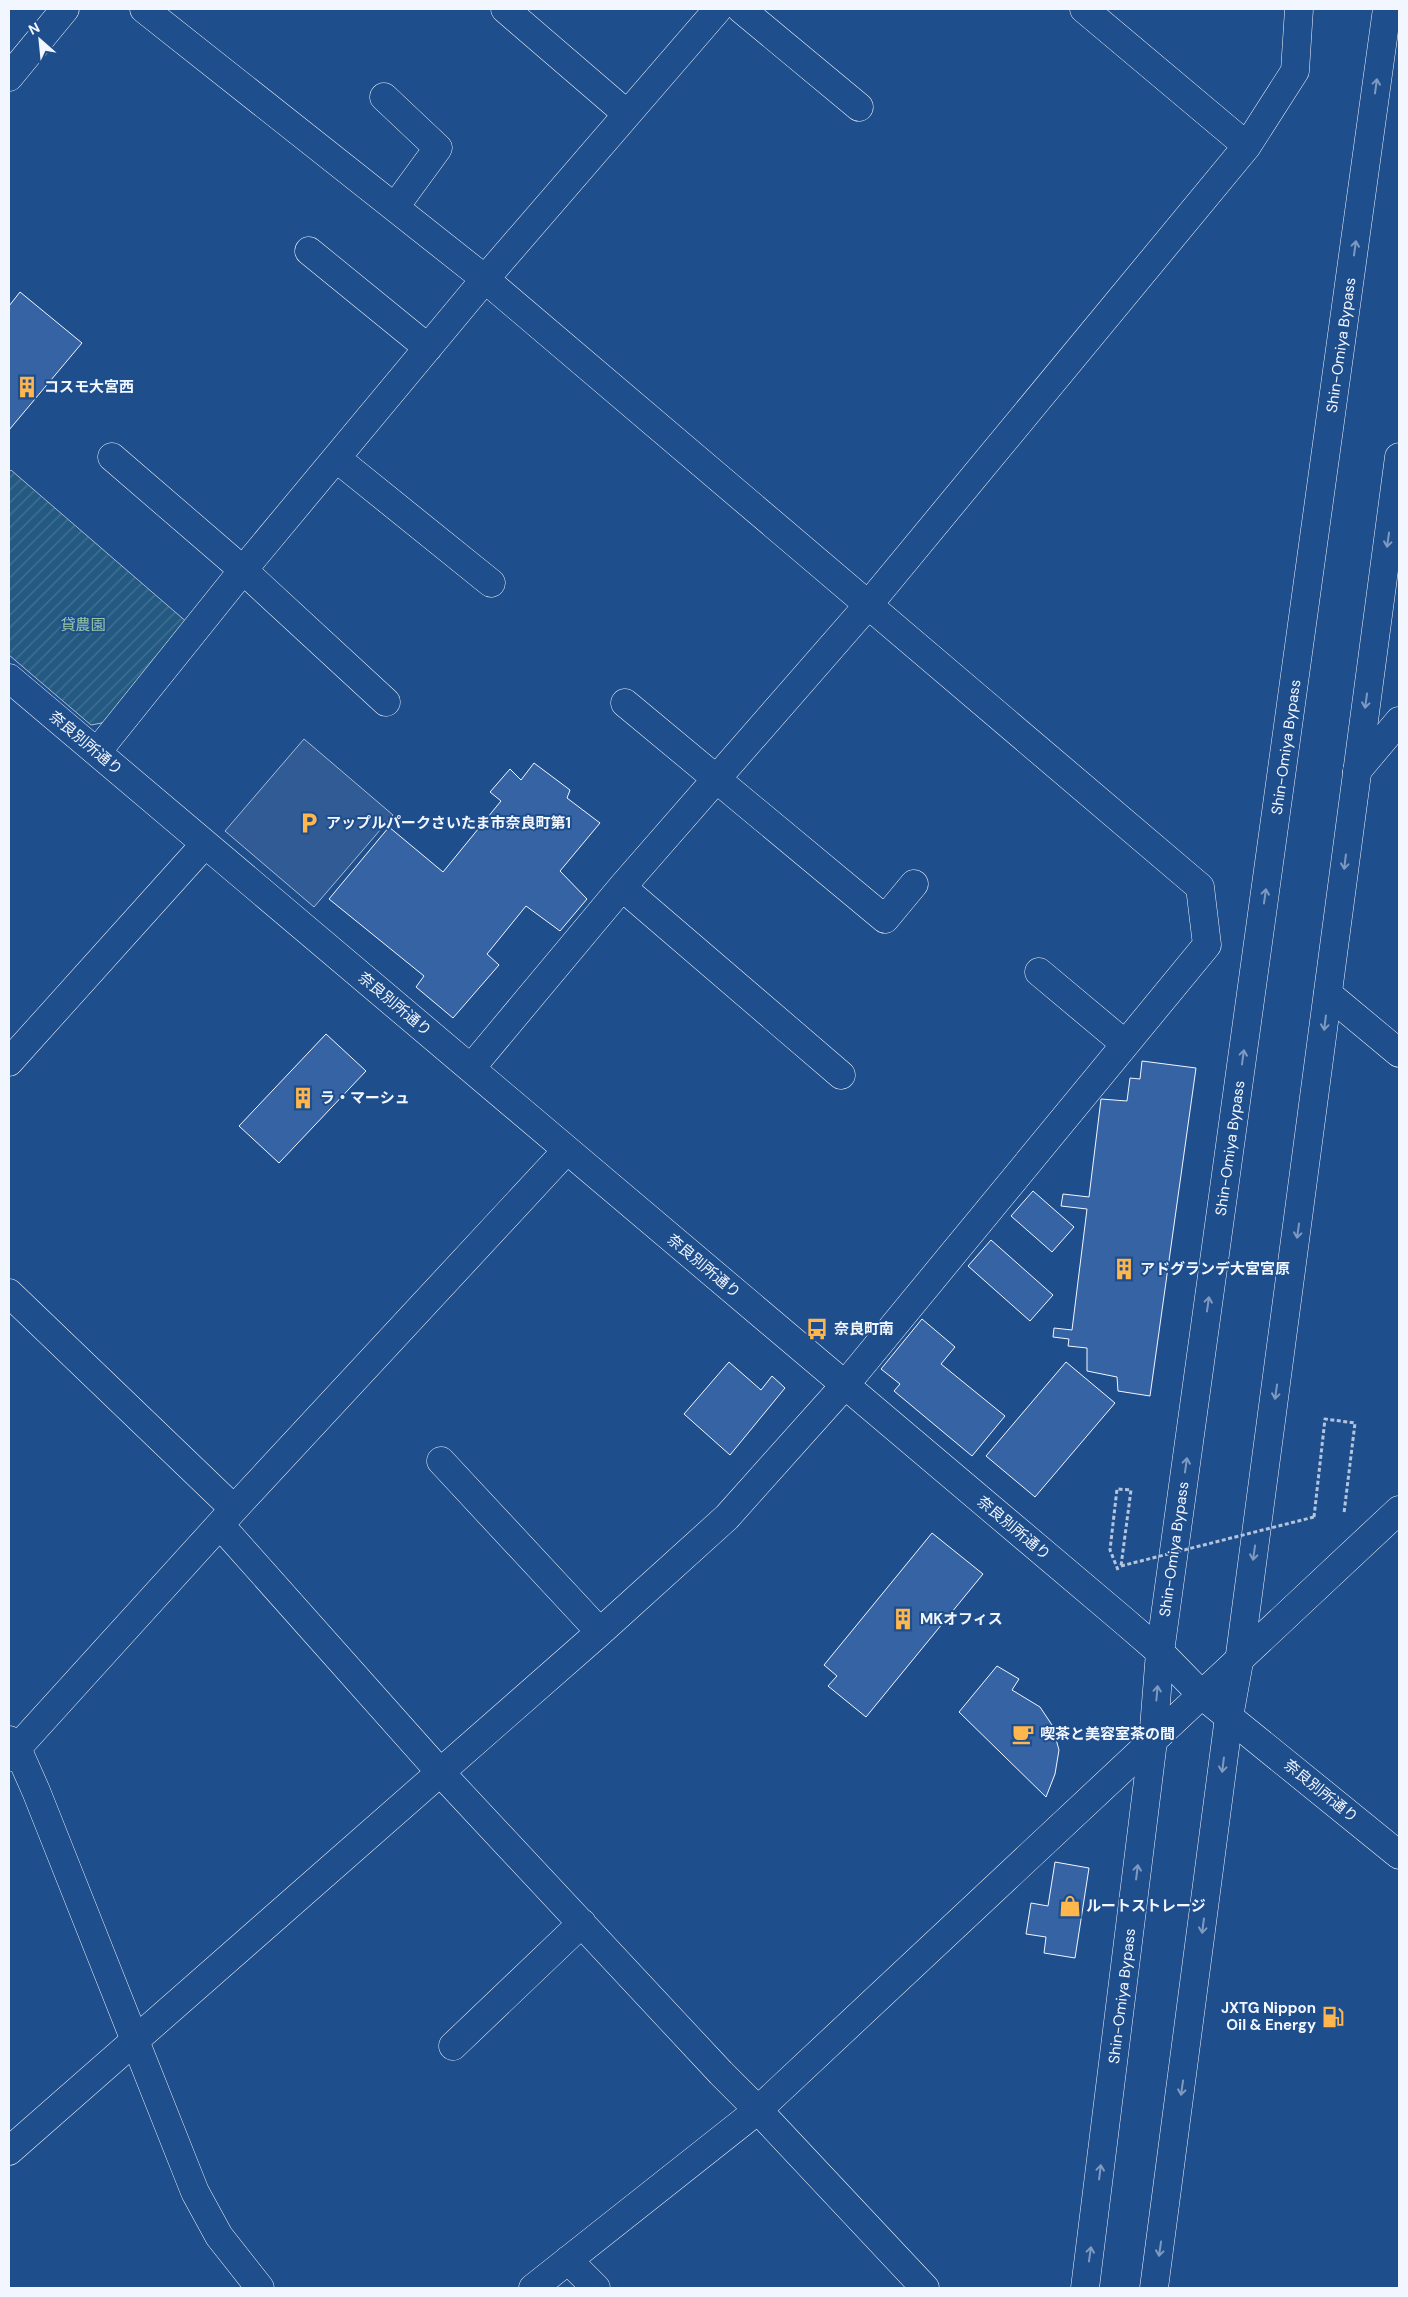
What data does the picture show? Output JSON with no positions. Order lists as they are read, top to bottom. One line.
{"streets":{"main road":["Shin-Omiya Bypass","奈良別所通り"]},"crossings":[["Shin-Omiya Bypass","奈良別所通り"]],"parks":["貸農園"],"places":{"building":["コスモ大宮西","ラ・マーシュ","アドグランデ大宮宮原","MKオフィス"],"parking":["アップルパークさいたま市奈良町第1"],"bus stop":["奈良町南"],"cafe":["喫茶と美容室茶の間"],"shop":["ルートストレージ"],"fuel station":["JXTG Nippon Oil & Energy"]},"north":"top left"}
